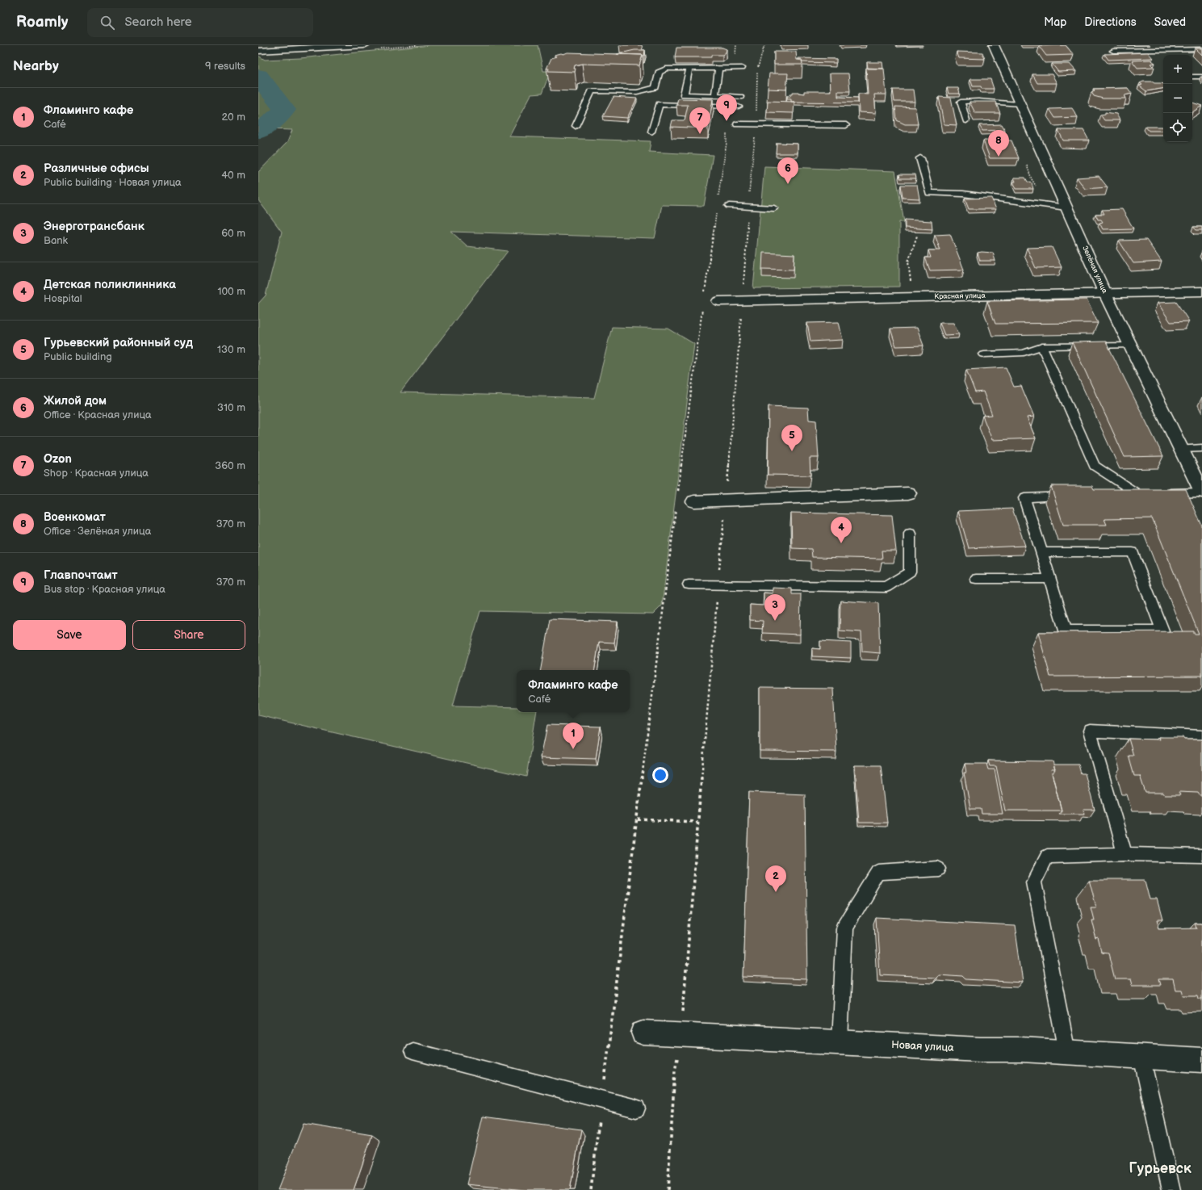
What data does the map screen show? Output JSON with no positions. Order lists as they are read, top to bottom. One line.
{"streets":{"street":["Зелёная улица","Красная улица","Новая улица"]},"crossings":[["Зелёная улица","Красная улица"]],"districts":["Гурьевск"],"page":{"header":"Roamly","search":"Search here","nav":["Map","Directions","Saved"],"heading":["Nearby","9 results"],"map_buttons":["+","−"],"list":[{"mark":"1","name":"Фламинго кафе","note":"Café","value":"20 m"},{"mark":"2","name":"Различные офисы","note":"Public building · Новая улица","value":"40 m"},{"mark":"3","name":"Энерготрансбанк","note":"Bank","value":"60 m"},{"mark":"4","name":"Детская поликлинника","note":"Hospital","value":"100 m"},{"mark":"5","name":"Гурьевский районный суд","note":"Public building","value":"130 m"},{"mark":"6","name":"Жилой дом","note":"Office · Красная улица","value":"310 m"},{"mark":"7","name":"Ozon","note":"Shop · Красная улица","value":"360 m"},{"mark":"8","name":"Военкомат","note":"Office · Зелёная улица","value":"370 m"},{"mark":"9","name":"Главпочтамт","note":"Bus stop · Красная улица","value":"370 m"}],"pins":["9","7","8","6","5","4","3","1","2"],"buttons":["Save","Share"],"popup":["Фламинго кафе","Café"]}}
